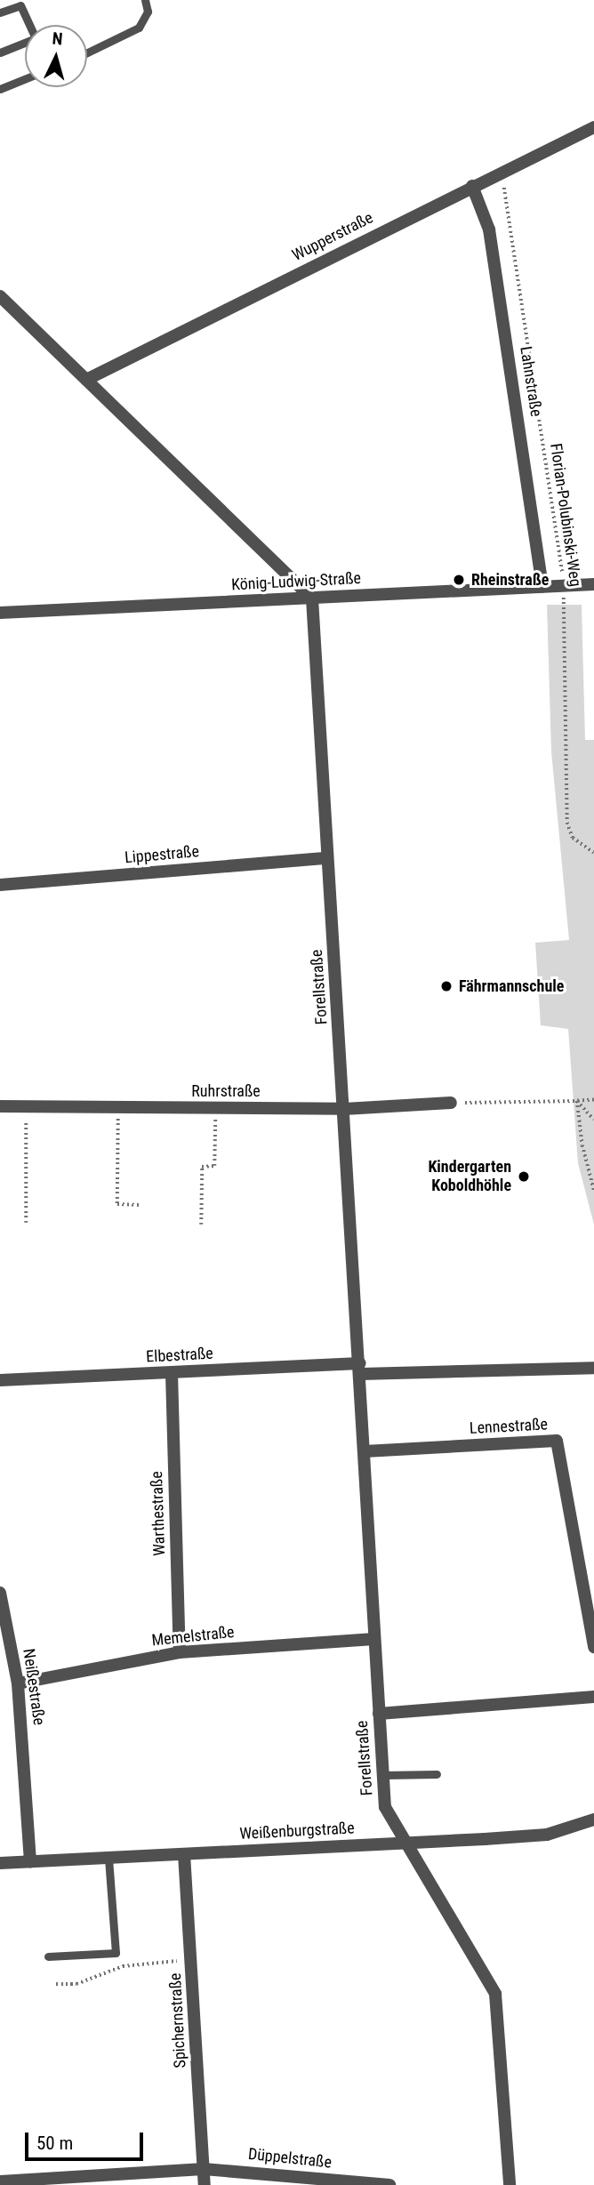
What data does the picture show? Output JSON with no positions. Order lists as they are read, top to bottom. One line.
{"streets":{"street":["Wupperstraße","Lahnstraße","König-Ludwig-Straße","Lippestraße","Forellstraße","Ruhrstraße","Elbestraße","Lennestraße","Warthestraße","Memelstraße","Neißestraße","Weißenburgstraße","Spichernstraße","Düppelstraße"],"path":["Florian-Polubinski-Weg"]},"crossings":[["Wupperstraße","Lahnstraße"],["Wupperstraße","Florian-Polubinski-Weg"],["Lahnstraße","König-Ludwig-Straße"],["Florian-Polubinski-Weg","König-Ludwig-Straße"],["König-Ludwig-Straße","Forellstraße"],["Lippestraße","Forellstraße"],["Forellstraße","Ruhrstraße"],["Forellstraße","Elbestraße"],["Forellstraße","Lennestraße"],["Forellstraße","Memelstraße"],["Forellstraße","Weißenburgstraße"],["Elbestraße","Warthestraße"],["Warthestraße","Memelstraße"],["Memelstraße","Neißestraße"],["Neißestraße","Weißenburgstraße"],["Weißenburgstraße","Spichernstraße"],["Spichernstraße","Düppelstraße"]],"places":["Rheinstraße","Fährmannschule","Kindergarten Koboldhöhle"],"scale_bar":"50 m","north":"top"}
